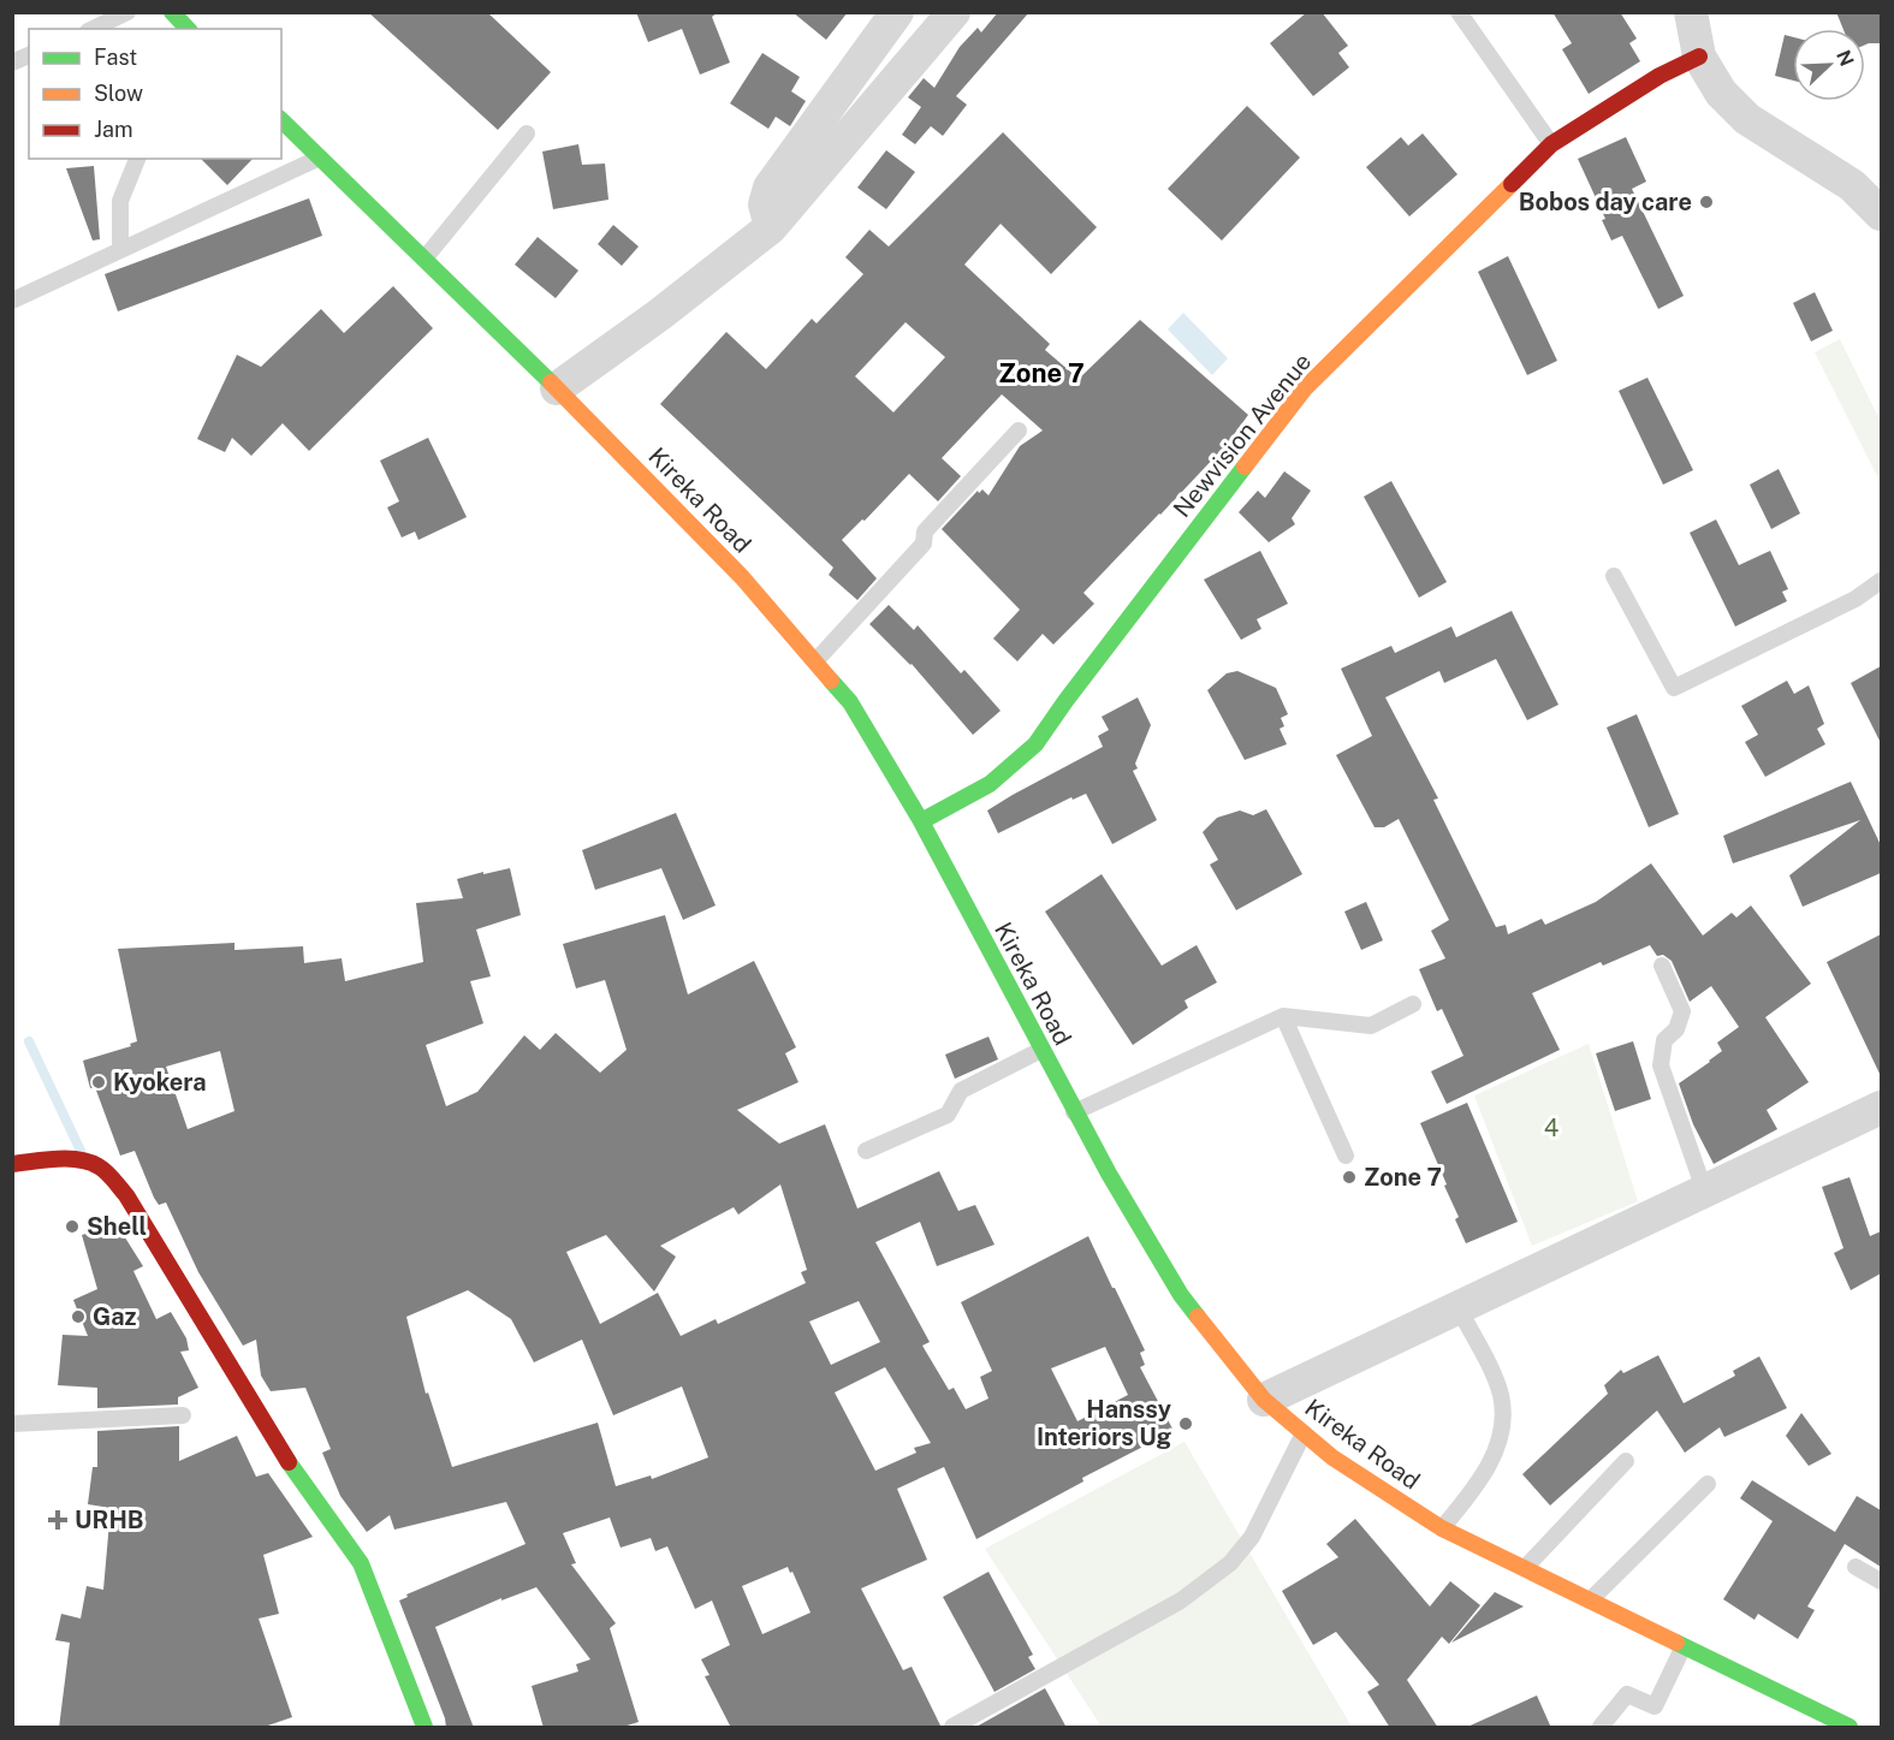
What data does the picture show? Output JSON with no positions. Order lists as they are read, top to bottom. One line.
{"streets":{"main road":["Newvision Avenue","Kireka Road"]},"crossings":[["Newvision Avenue","Kireka Road"]],"districts":["Zone 7"],"parks":["4"],"places":{"other":["Bobos day care","Kyokera","Zone 7","Shell","Gaz","Hanssy Interiors Ug"],"health":["URHB"]},"legend":["Fast","Slow","Jam"],"north":"top right"}
